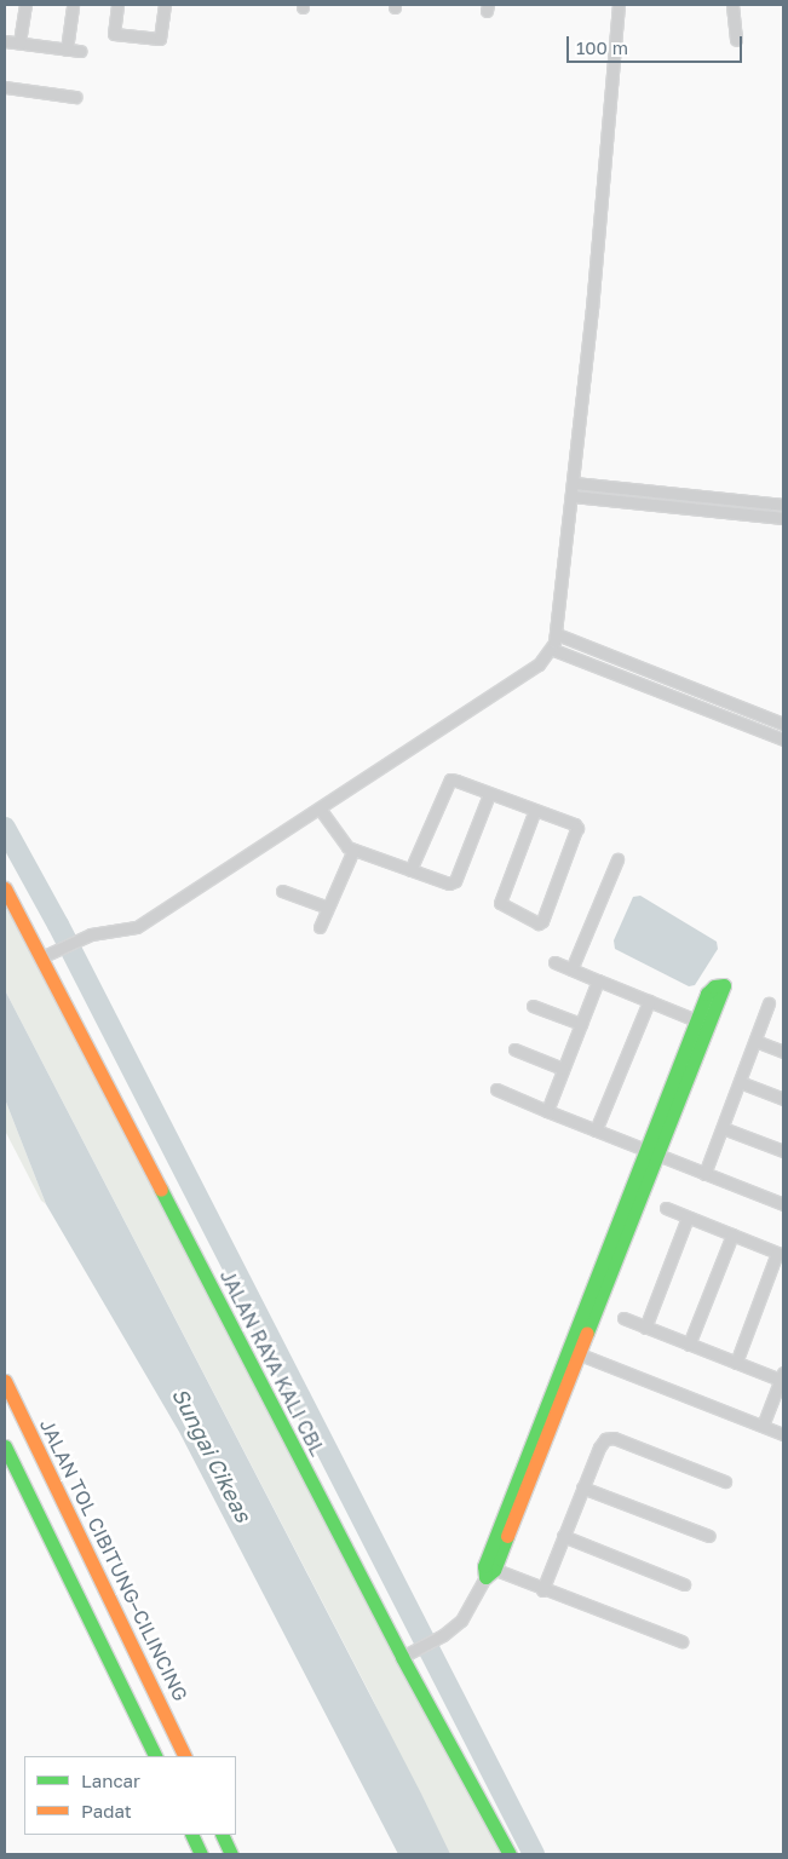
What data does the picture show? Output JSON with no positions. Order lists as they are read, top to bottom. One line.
{"streets":{"main road":["JALAN RAYA KALI CBL","JALAN TOL CIBITUNG–CILINCING"]},"water":["Sungai Cikeas"],"legend":["Lancar","Padat"],"scale_bar":"100 m"}
